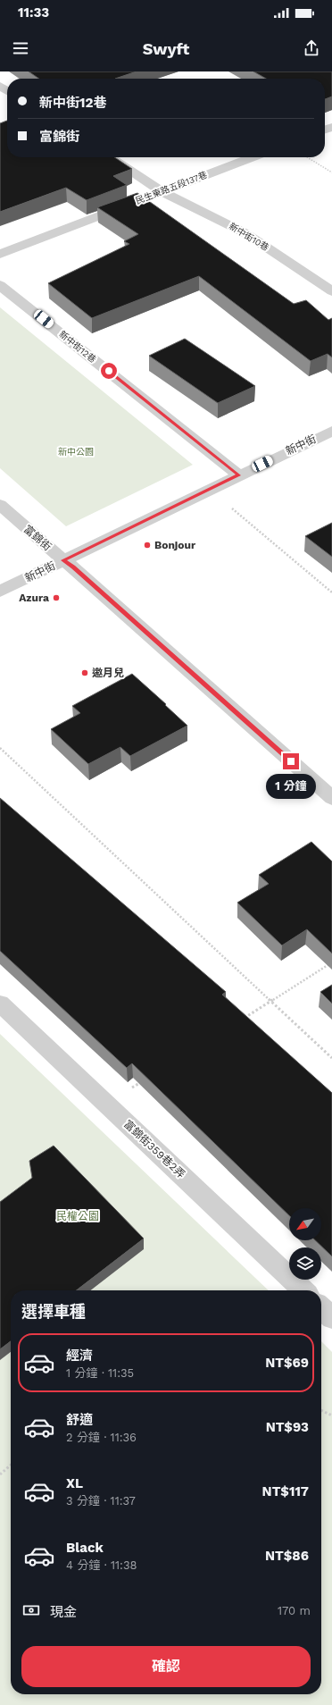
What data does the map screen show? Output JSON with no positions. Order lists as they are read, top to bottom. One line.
{"streets":{"street":["民生東路五段137巷","新中街10巷","新中街12巷","新中街","富錦街","富錦街359巷2弄"]},"crossings":[["民生東路五段137巷","新中街10巷"],["新中街12巷","新中街"],["新中街","富錦街"]],"parks":["新中公園","民權公園"],"places":["Bonjour","Azura","邀月兒"],"north":"bottom left","page":{"status":"11:33","header":"Swyft","banner":["新中街12巷","富錦街"],"bubble":"1 分鐘","heading":"選擇車種","list":[{"name":"經濟","note":"1 分鐘 · 11:35","value":"NT$69"},{"name":"舒適","note":"2 分鐘 · 11:36","value":"NT$93"},{"name":"XL","note":"3 分鐘 · 11:37","value":"NT$117"},{"name":"Black","note":"4 分鐘 · 11:38","value":"NT$86"}],"pay":["現金","170 m"],"buttons":"確認"}}
